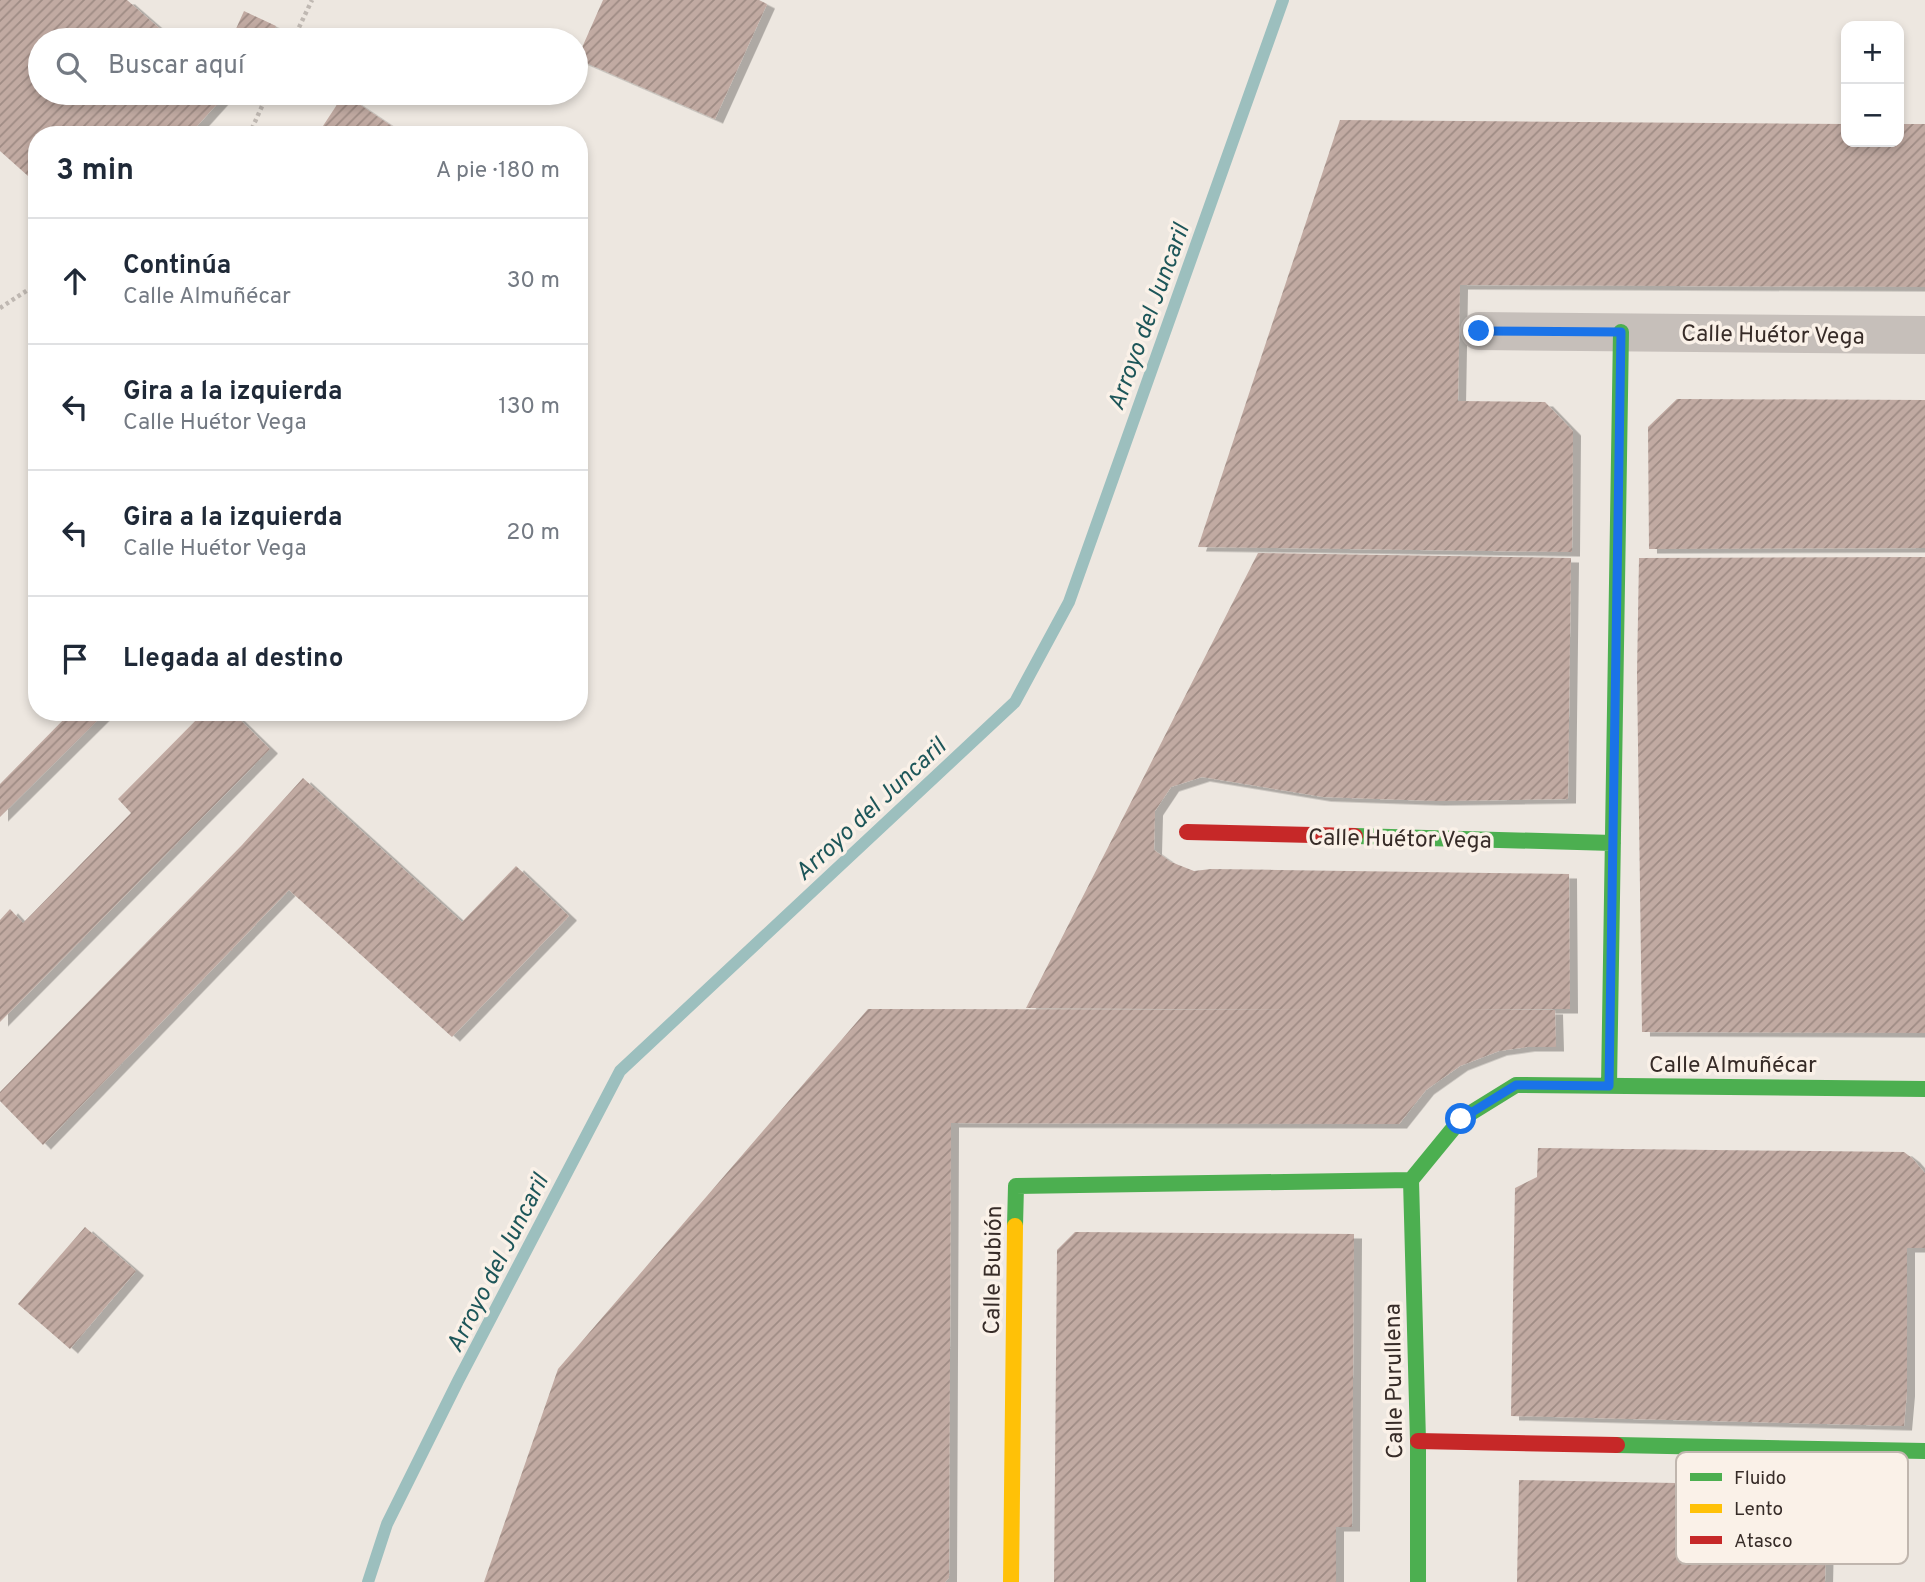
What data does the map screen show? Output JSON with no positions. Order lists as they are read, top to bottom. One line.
{"streets":{"street":["Calle Huétor Vega","Calle Almuñécar","Calle Bubión","Calle Purullena"]},"crossings":[["Calle Almuñécar","Calle Bubión"],["Calle Almuñécar","Calle Purullena"],["Calle Bubión","Calle Purullena"]],"water":["Arroyo del Juncaril"],"legend":["Fluido","Lento","Atasco"],"page":{"map_buttons":["+","−"],"search":"Buscar aquí","heading":["3 min","A pie · 180 m"],"list":[["Continúa","Calle Almuñécar","30 m"],["Gira a la izquierda","Calle Huétor Vega","130 m"],["Gira a la izquierda","Calle Huétor Vega","20 m"],"Llegada al destino"]}}
